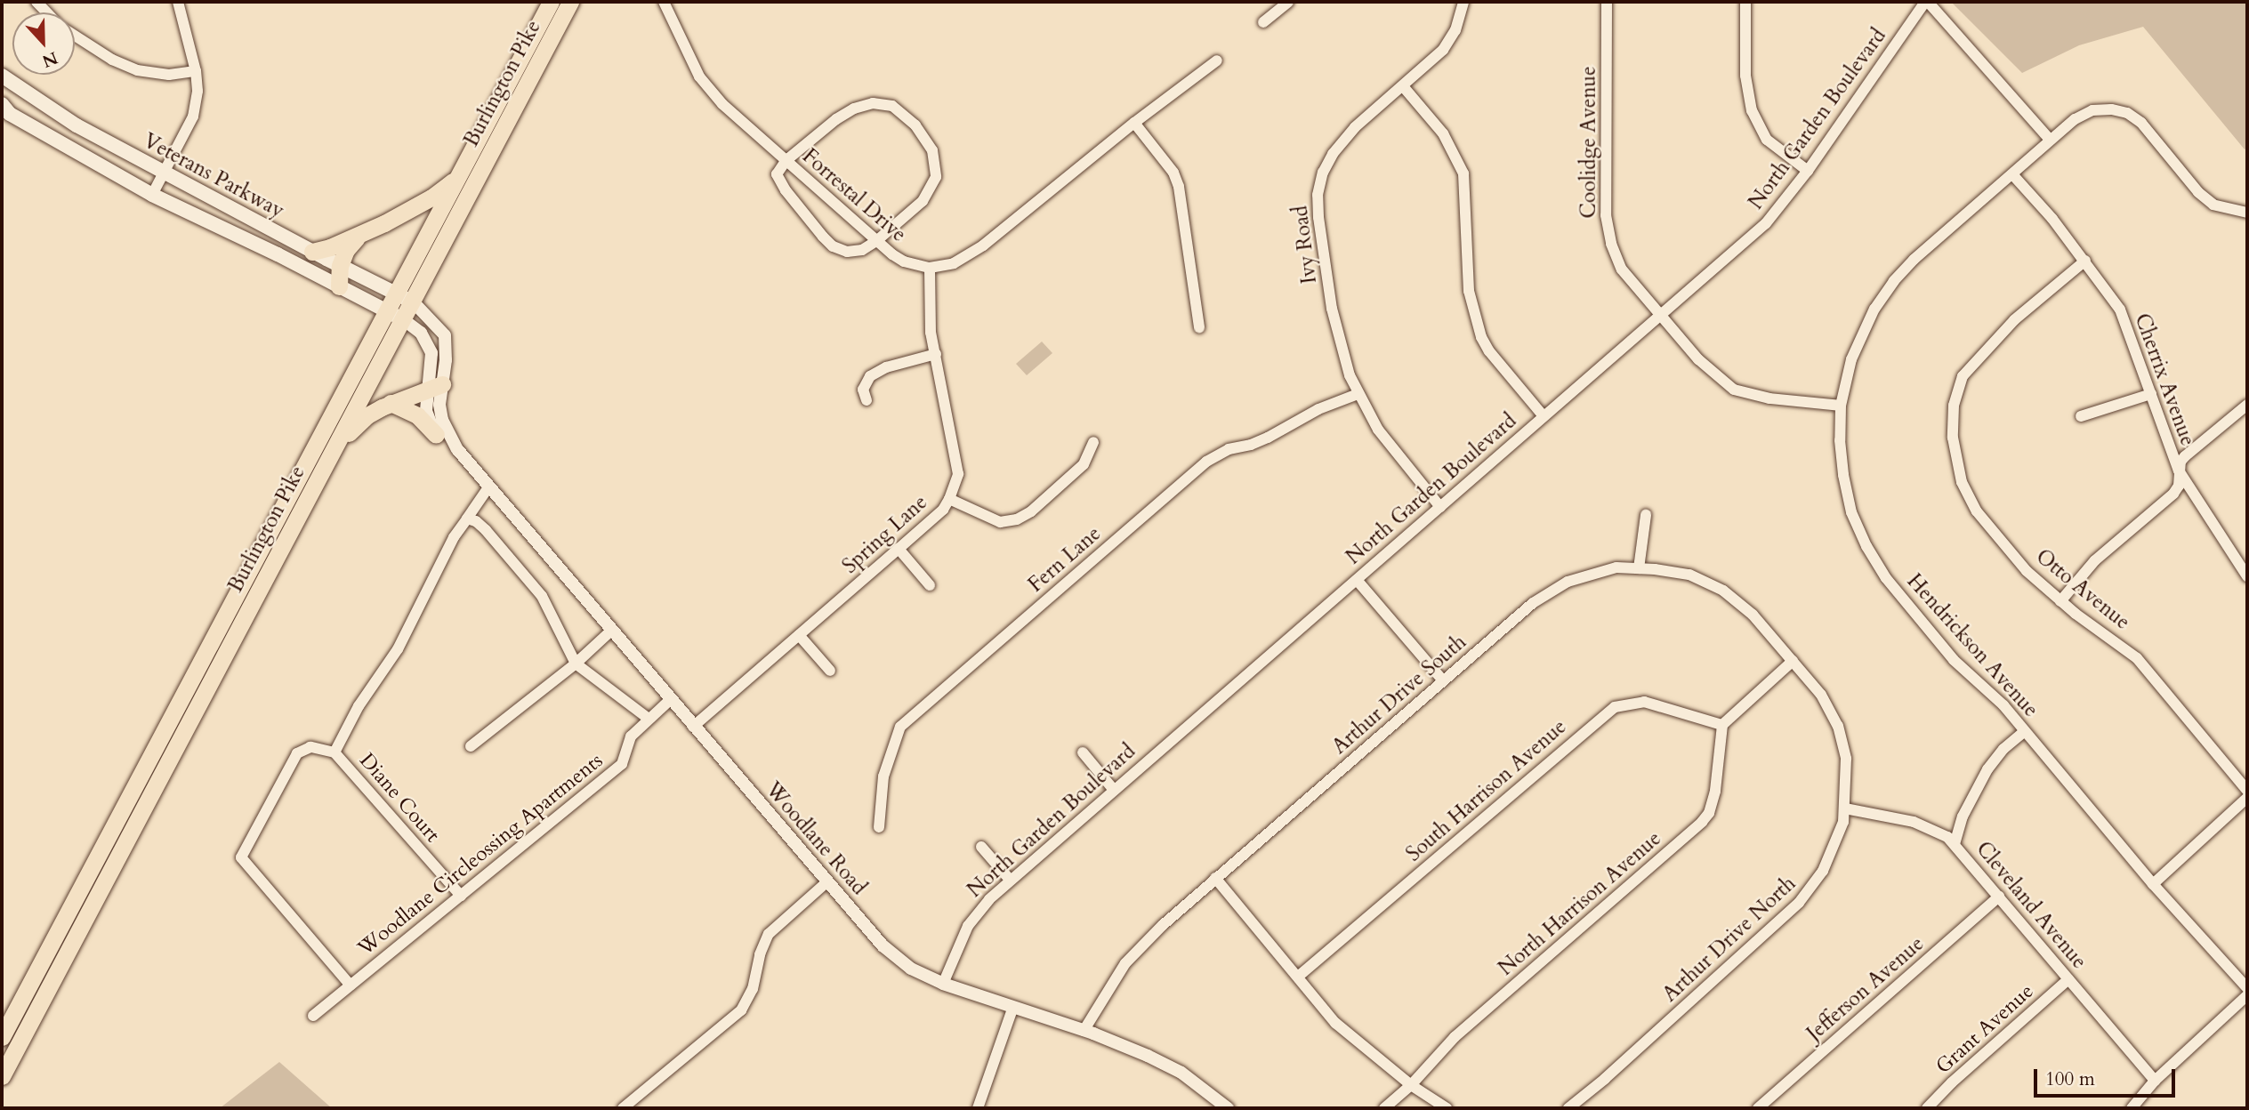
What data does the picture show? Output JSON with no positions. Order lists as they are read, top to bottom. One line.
{"streets":{"highway":["Burlington Pike"],"main road":["Veterans Parkway"],"street":["North Garden Boulevard","Coolidge Avenue","Forrestal Drive","Ivy Road","Cherrix Avenue","Spring Lane","Fern Lane","Otto Avenue","Hendrickson Avenue","Arthur Drive South","South Harrison Avenue","Diane Court","Woodlane Road","Woodlane Circleossing Apartments","North Harrison Avenue","Cleveland Avenue","Arthur Drive North","Jefferson Avenue","Grant Avenue"]},"crossings":[["Burlington Pike","Veterans Parkway"],["Burlington Pike","Woodlane Road"],["North Garden Boulevard","Coolidge Avenue"],["North Garden Boulevard","Ivy Road"],["North Garden Boulevard","Woodlane Road"],["Coolidge Avenue","Hendrickson Avenue"],["Veterans Parkway","Woodlane Road"],["Forrestal Drive","Spring Lane"],["Ivy Road","Fern Lane"],["Cherrix Avenue","Otto Avenue"],["Cherrix Avenue","Hendrickson Avenue"],["Spring Lane","Woodlane Road"],["Arthur Drive South","Woodlane Road"],["Arthur Drive South","Arthur Drive North"],["South Harrison Avenue","North Harrison Avenue"],["Diane Court","Woodlane Circleossing Apartments"],["Woodlane Road","Woodlane Circleossing Apartments"],["Cleveland Avenue","Arthur Drive North"],["Cleveland Avenue","Jefferson Avenue"],["Cleveland Avenue","Grant Avenue"]],"scale_bar":"100 m","north":"bottom"}
